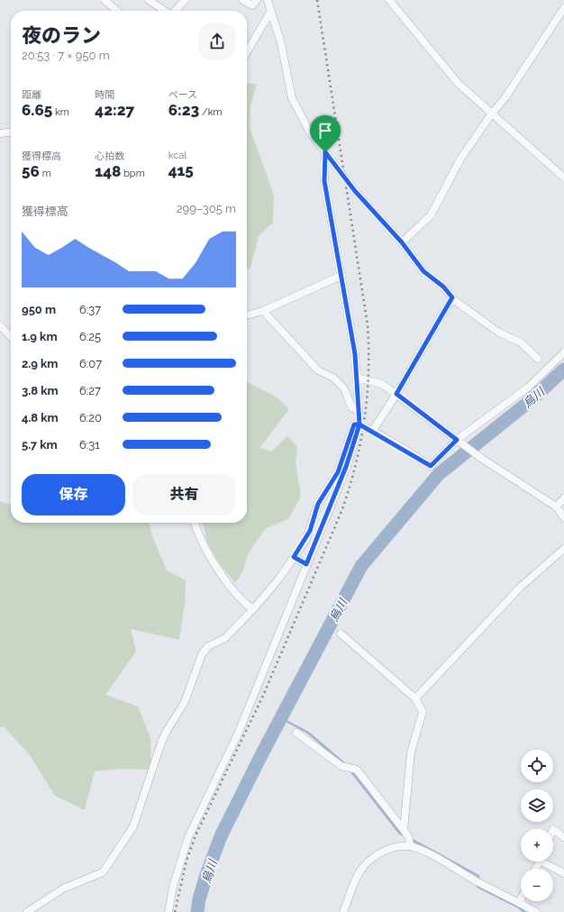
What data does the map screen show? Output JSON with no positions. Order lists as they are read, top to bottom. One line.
{"water":["烏川"],"page":{"heading":["夜のラン","20:53 · 7 × 950 m"],"stats":[["距離","6.65 km"],["時間","42:27"],["ペース","6:23 /km"],["獲得標高","56 m"],["心拍数","148 bpm"],["kcal","415"]],"chart":["獲得標高","299–305 m"],"list":[{"name":"950 m","note":"6:37"},{"name":"1.9 km","note":"6:25"},{"name":"2.9 km","note":"6:07"},{"name":"3.8 km","note":"6:27"},{"name":"4.8 km","note":"6:20"},{"name":"5.7 km","note":"6:31"}],"buttons":["保存","共有"],"map_buttons":["+","−"]}}
